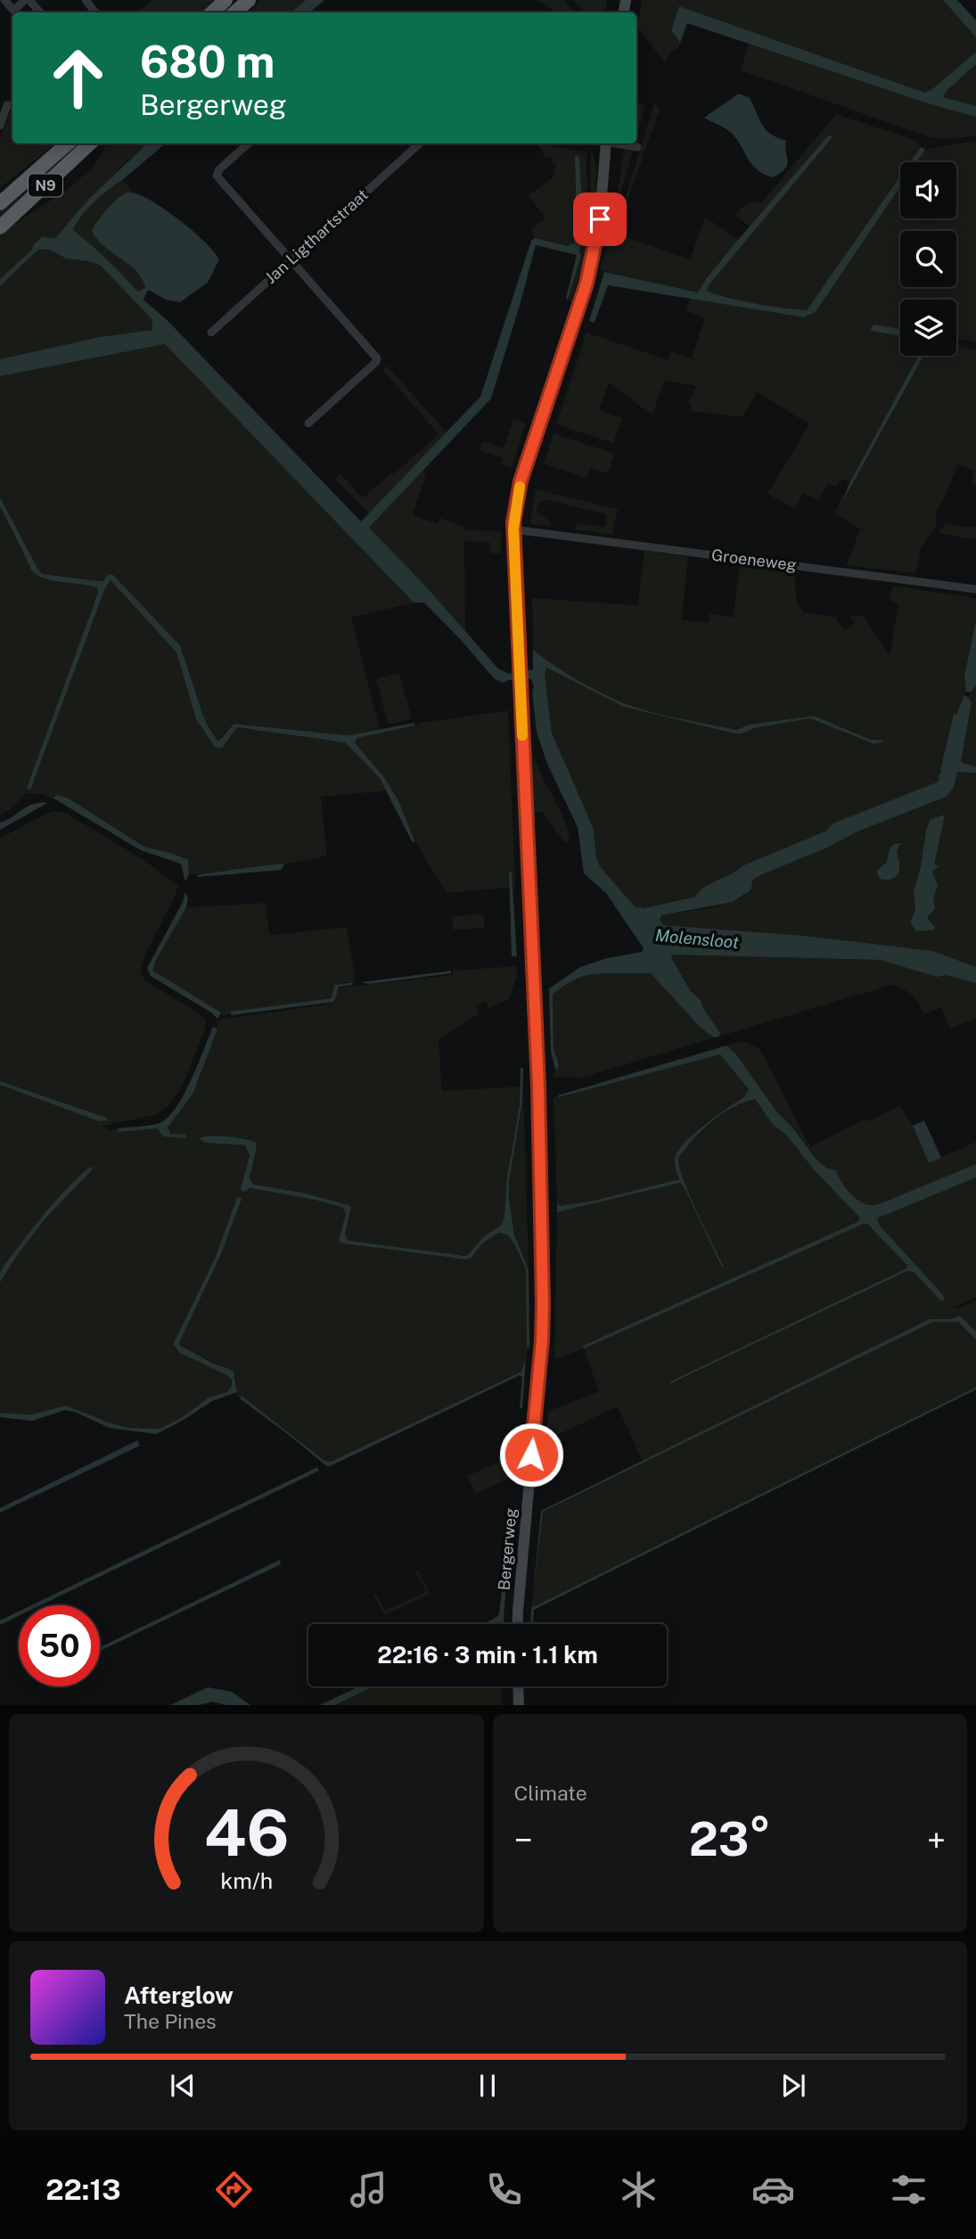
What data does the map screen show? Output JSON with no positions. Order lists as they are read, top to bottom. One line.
{"streets":{"highway":["N9"],"main road":["Bergerweg"],"street":["Jan Ligthartstraat","Groeneweg"]},"crossings":[["Groeneweg","Bergerweg"]],"water":["Molensloot"],"page":{"turn":["680 m","Bergerweg"],"limit":"50","trip":"22:16 · 3 min · 1.1 km","tile":"Climate","heat":["−","23°","+"],"song":["Afterglow","The Pines"],"tabs":"22:13","gauge":["46","km/h"]}}
